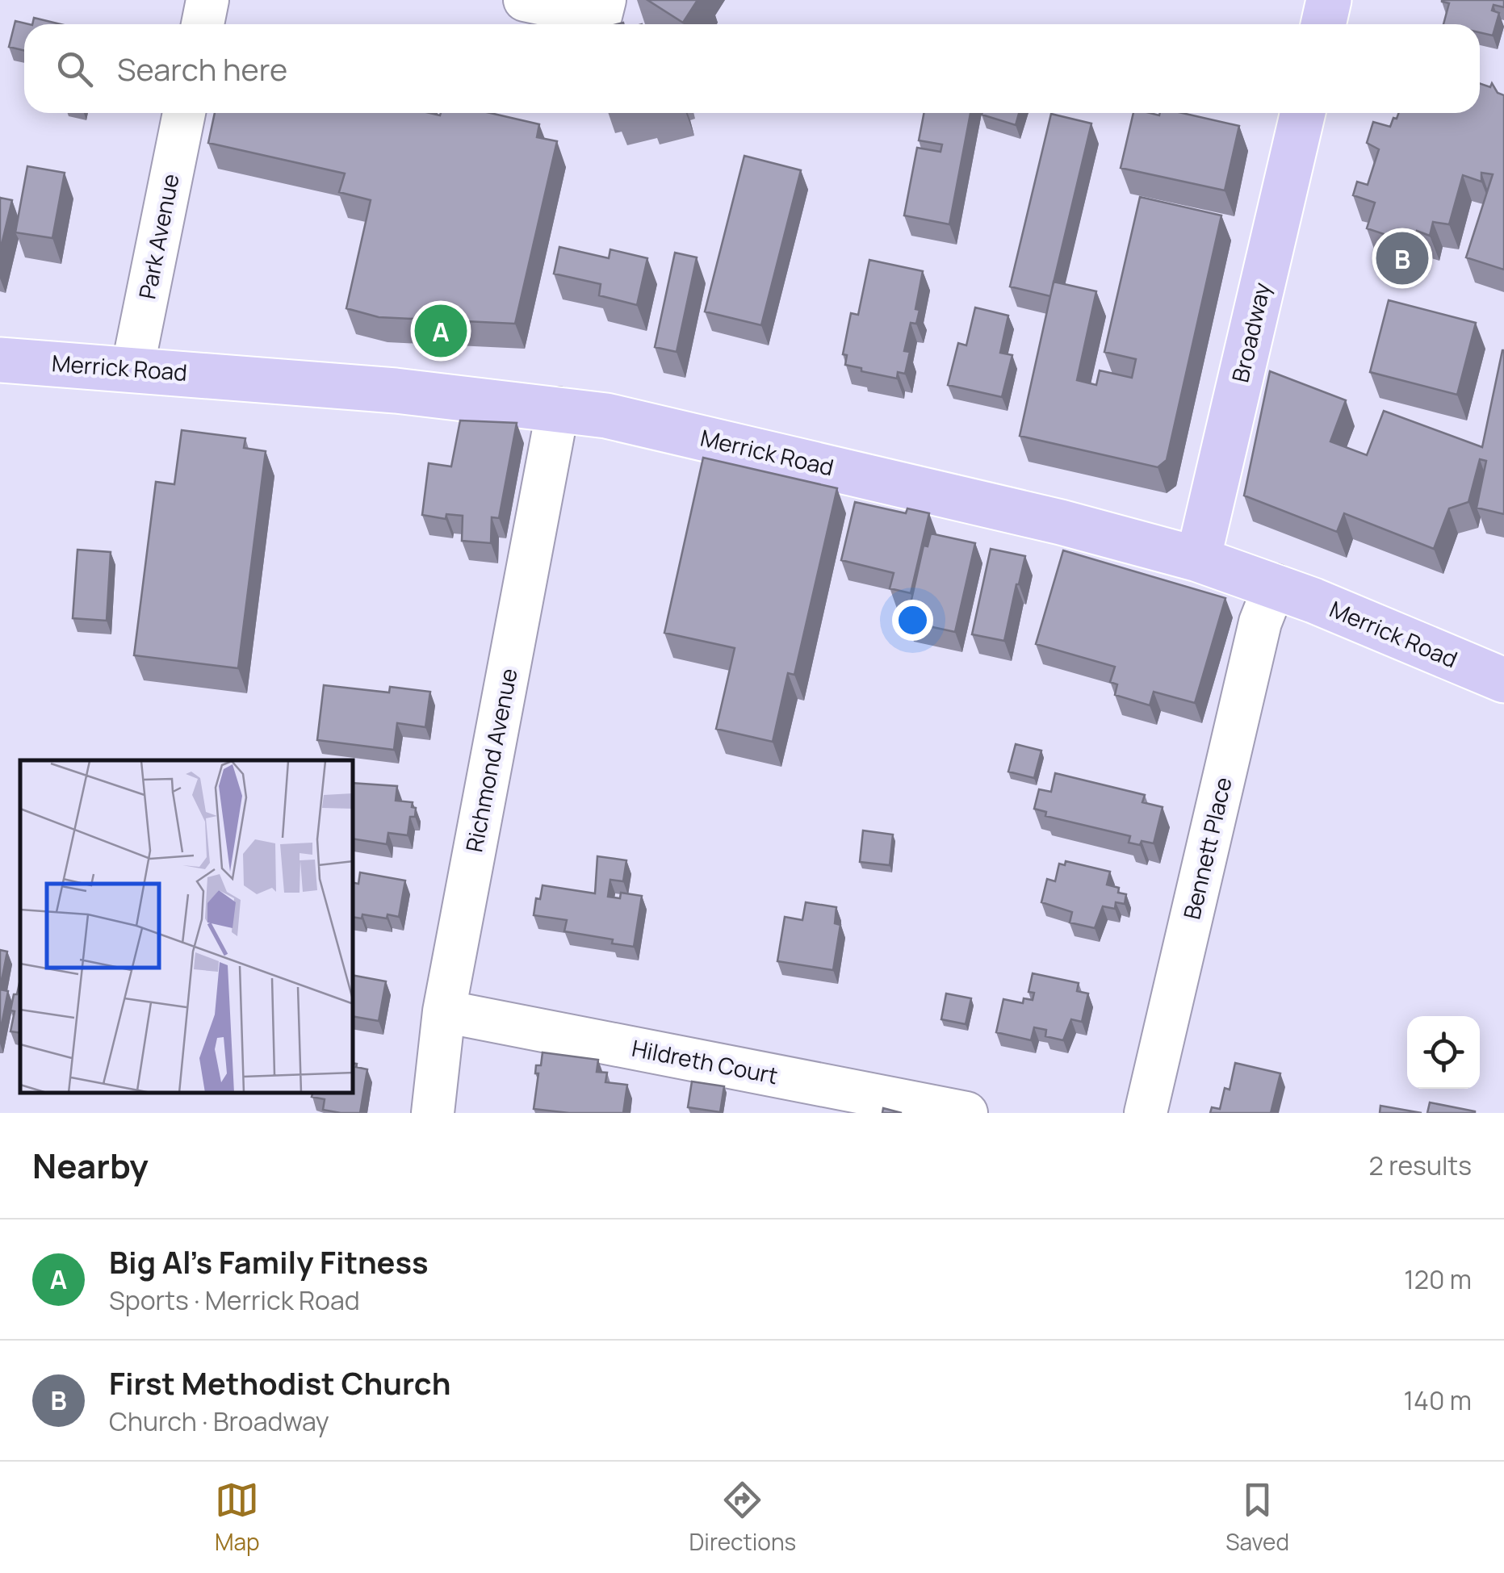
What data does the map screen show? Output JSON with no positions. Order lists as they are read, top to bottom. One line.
{"streets":{"main road":["Broadway","Merrick Road"],"street":["Park Avenue","Richmond Avenue","Bennett Place","Hildreth Court"]},"crossings":[["Park Avenue","Merrick Road"],["Broadway","Merrick Road"],["Merrick Road","Richmond Avenue"],["Merrick Road","Bennett Place"],["Richmond Avenue","Hildreth Court"]],"page":{"search":"Search here","pins":["B","A"],"heading":["Nearby","2 results"],"list":[{"mark":"A","name":"Big Al's Family Fitness","note":"Sports · Merrick Road","value":"120 m"},{"mark":"B","name":"First Methodist Church","note":"Church · Broadway","value":"140 m"}],"nav":["Map","Directions","Saved"]}}
